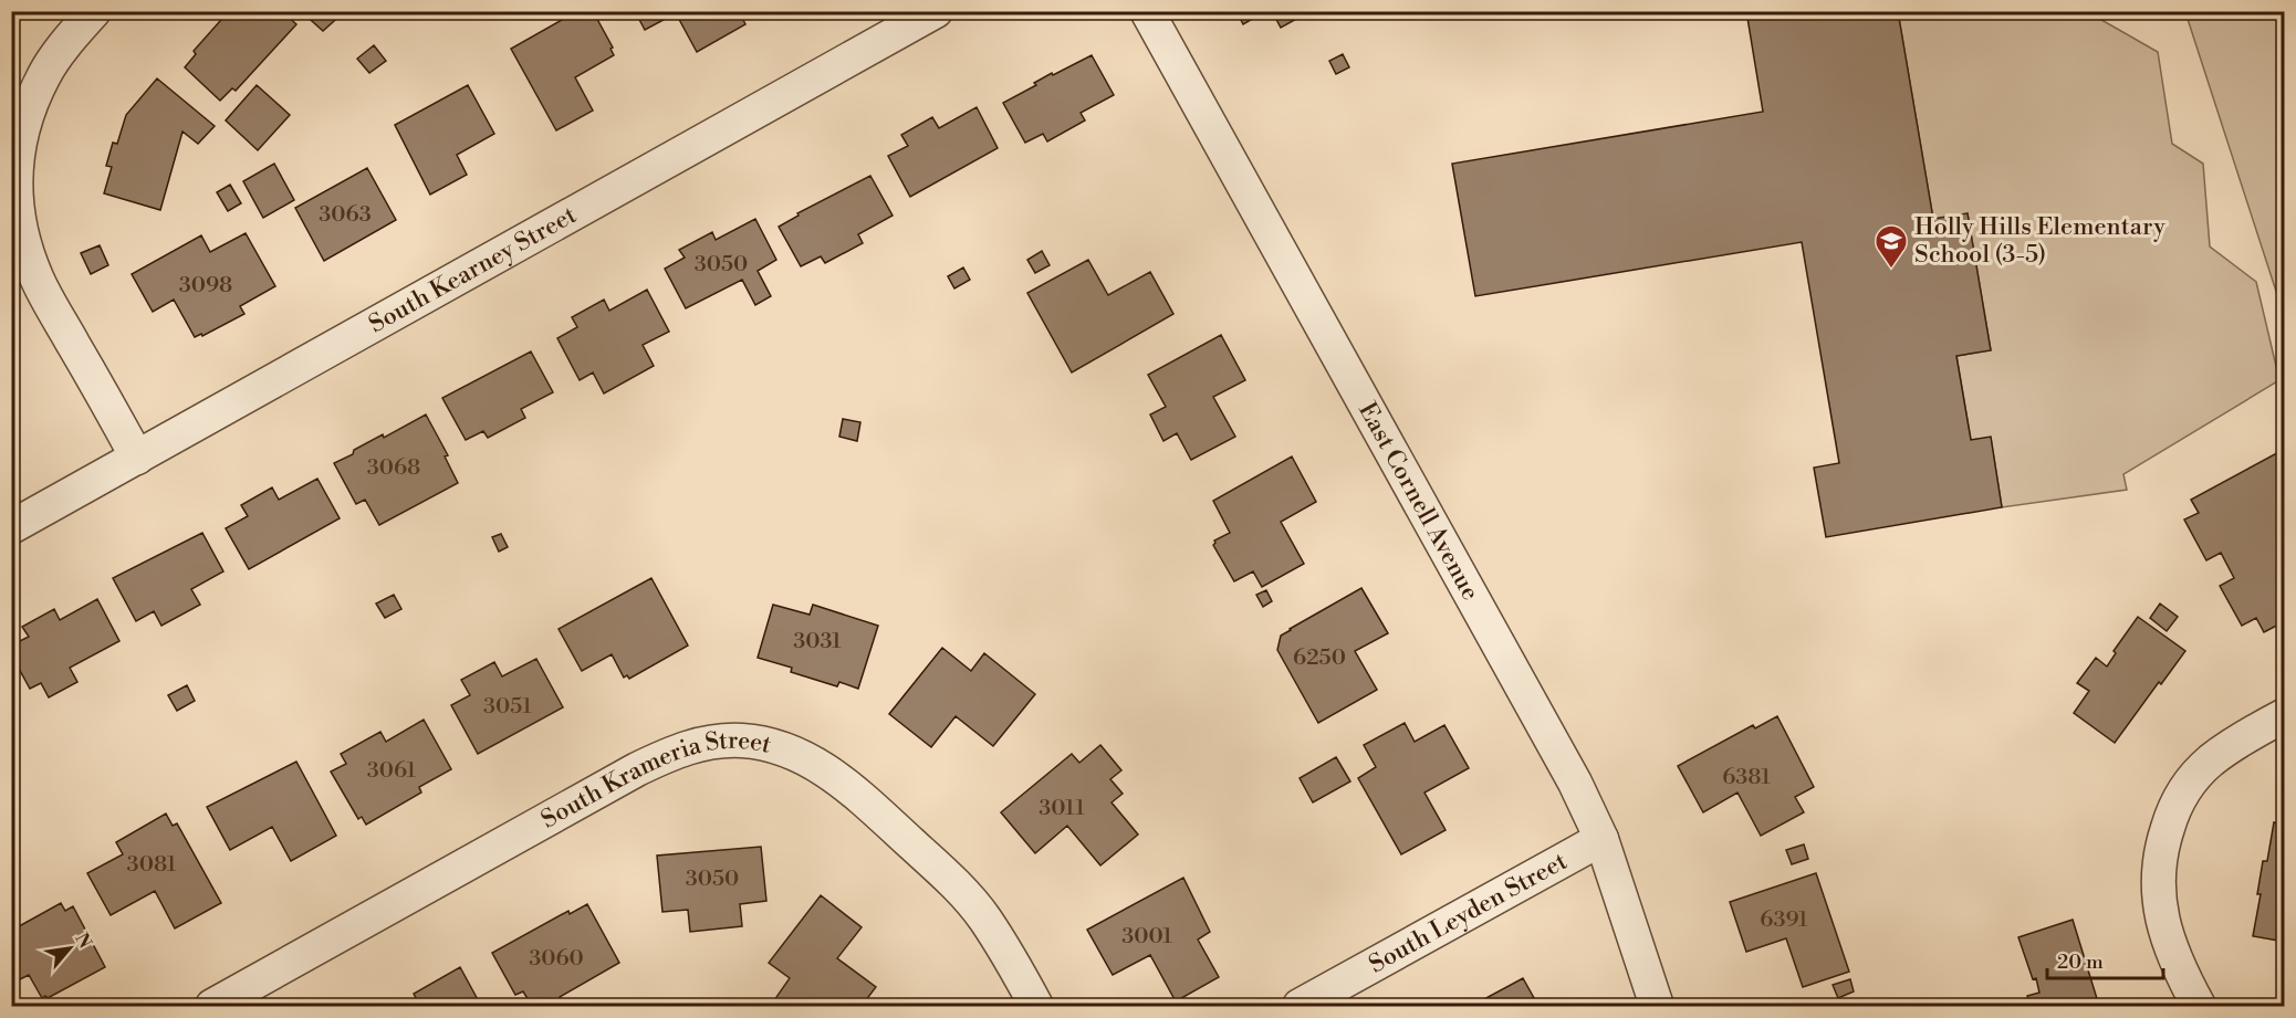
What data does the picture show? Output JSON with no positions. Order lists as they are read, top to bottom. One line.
{"streets":{"street":["South Kearney Street","East Cornell Avenue","South Krameria Street","South Leyden Street"]},"crossings":[["East Cornell Avenue","South Leyden Street"]],"places":{"school or university":["Holly Hills Elementary School (3-5)"]},"house_numbers":["3063","3050","3098","3068","3031","6250","3051","3061","6381","3011","3081","3050","6391","3001","3060"],"scale_bar":"20 m","north":"top right"}
